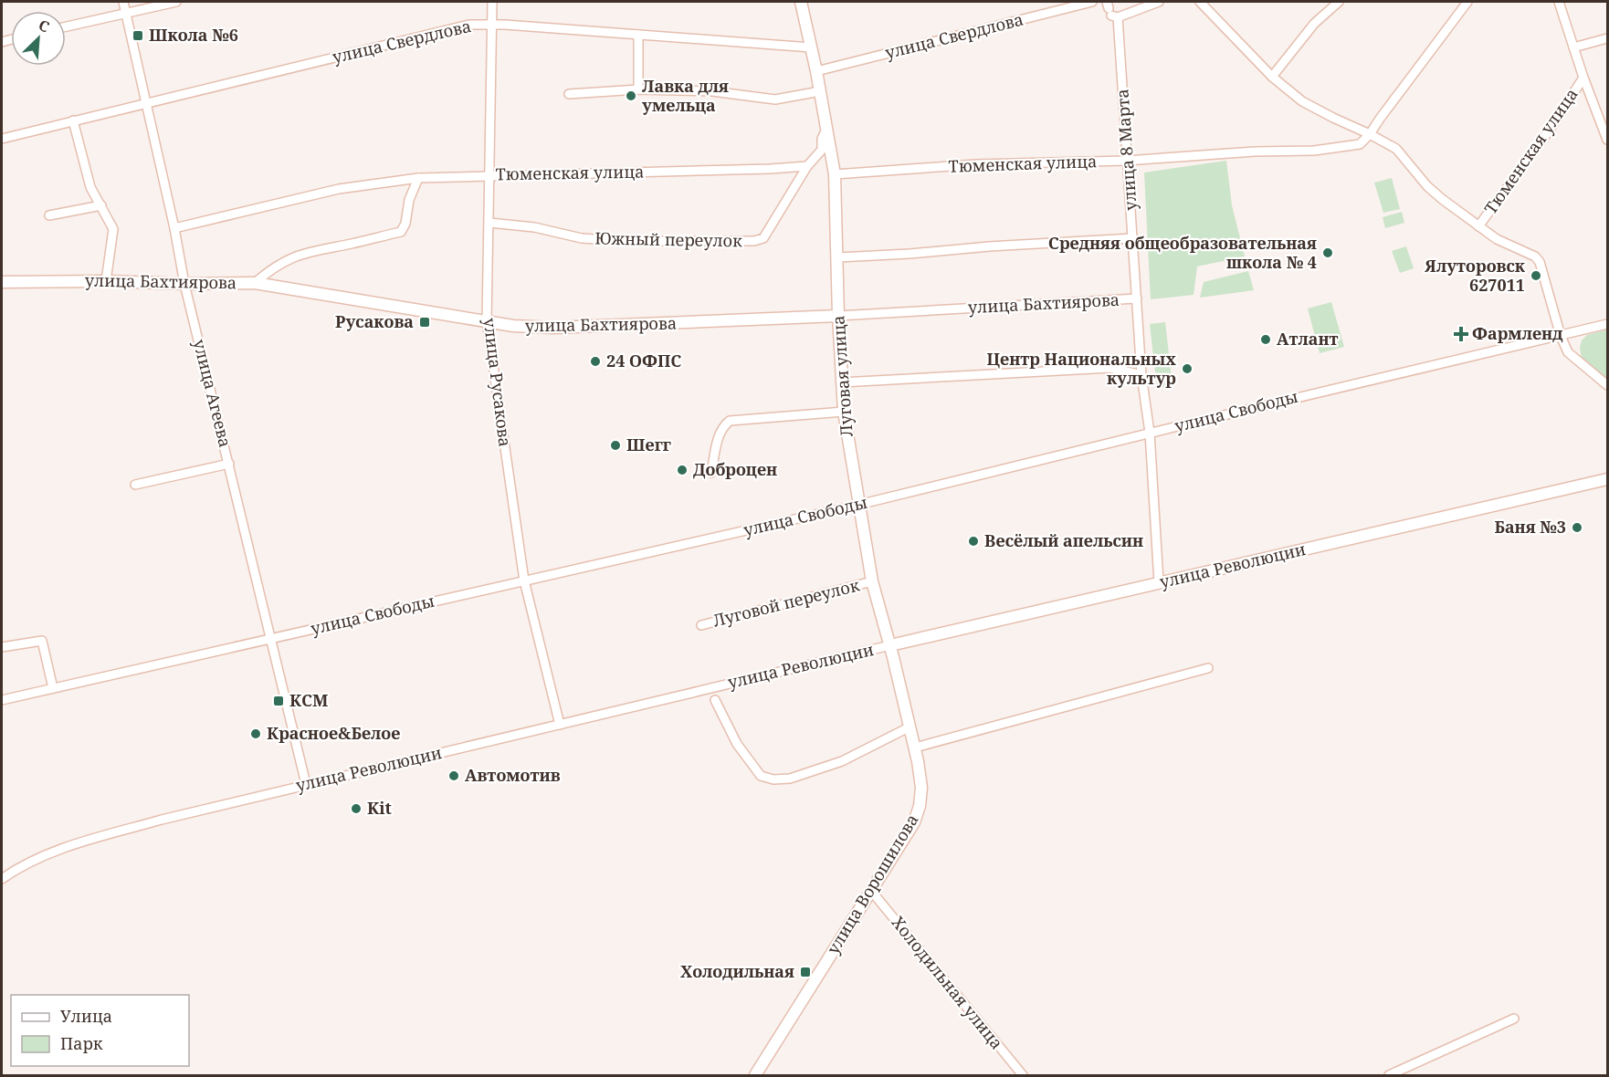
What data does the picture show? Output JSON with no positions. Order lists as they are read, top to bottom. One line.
{"streets":{"main road":["улица Бахтиярова","Луговая улица","улица Революции","улица Ворошилова"],"street":["улица Свердлова","улица 8 Марта","Тюменская улица","Южный переулок","улица Русакова","улица Агеева","улица Свободы","Луговой переулок","Холодильная улица"]},"crossings":[["улица Свердлова","Луговая улица"],["улица Свердлова","улица Русакова"],["улица Свердлова","улица Агеева"],["улица 8 Марта","Тюменская улица"],["улица 8 Марта","улица Бахтиярова"],["улица 8 Марта","улица Свободы"],["улица 8 Марта","улица Революции"],["Тюменская улица","Южный переулок"],["Тюменская улица","Луговая улица"],["Тюменская улица","улица Русакова"],["Тюменская улица","улица Агеева"],["Южный переулок","улица Русакова"],["улица Бахтиярова","Луговая улица"],["улица Бахтиярова","улица Русакова"],["улица Бахтиярова","улица Агеева"],["Луговая улица","улица Свободы"],["Луговая улица","улица Революции"],["Луговая улица","Луговой переулок"],["Луговая улица","улица Ворошилова"],["улица Русакова","улица Свободы"],["улица Русакова","улица Революции"],["улица Агеева","улица Свободы"],["улица Агеева","улица Революции"],["улица Ворошилова","Холодильная улица"]],"places":{"transit":["Школа №6","Русакова","КСМ","Холодильная"],"other":["Лавка для умельца","Средняя общеобразовательная школа № 4","Ялуторовск 627011","Атлант","24 ОФПС","Центр Национальных культур","Шегг","Доброцен","Баня №3","Весёлый апельсин","Красное&Белое","Автомотив","Kit"],"health":["Фармленд"]},"legend":["Улица","Парк"],"north":"top right"}
